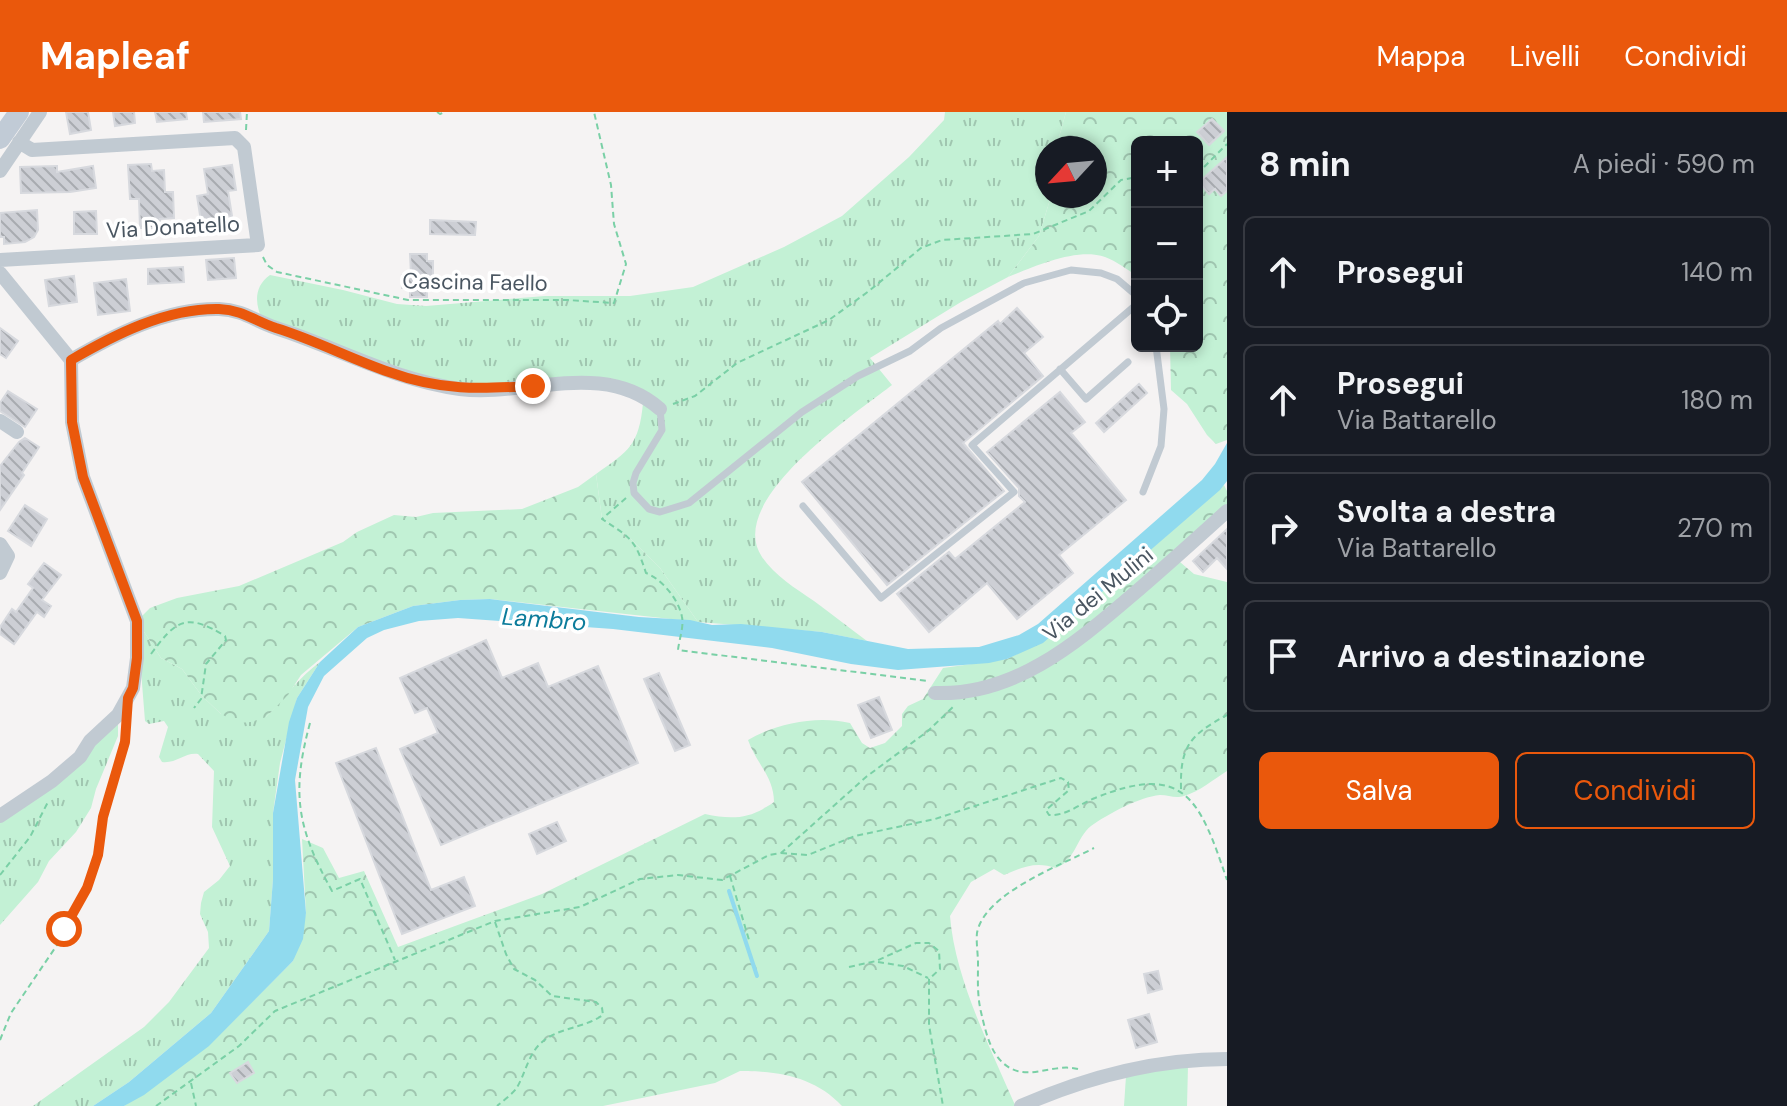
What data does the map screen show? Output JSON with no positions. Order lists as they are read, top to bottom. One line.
{"streets":{"street":["Via Donatello","Via dei Mulini"],"path":["Cascina Faello"]},"crossings":[["Via Donatello","Cascina Faello"]],"water":["Lambro"],"north":"bottom left","page":{"header":"Mapleaf","nav":["Mappa","Livelli","Condividi"],"heading":["8 min","A piedi · 590 m"],"map_buttons":["+","−"],"list":[["Prosegui","140 m"],["Prosegui","Via Battarello","180 m"],["Svolta a destra","Via Battarello","270 m"],"Arrivo a destinazione"],"buttons":["Salva","Condividi"]}}
